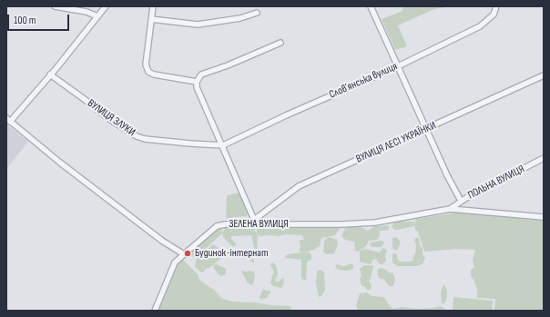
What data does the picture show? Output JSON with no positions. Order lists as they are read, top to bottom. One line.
{"streets":{"street":["Словʼянська вулиця","ВУЛИЦЯ ЗЛУКИ","ВУЛИЦЯ ЛЕСІ УКРАЇНКИ","ПОЛЬНА ВУЛИЦЯ","ЗЕЛЕНА ВУЛИЦЯ"]},"crossings":[["Словʼянська вулиця","ВУЛИЦЯ ЗЛУКИ"],["ВУЛИЦЯ ЛЕСІ УКРАЇНКИ","ЗЕЛЕНА ВУЛИЦЯ"],["ПОЛЬНА ВУЛИЦЯ","ЗЕЛЕНА ВУЛИЦЯ"]],"places":["Будинок-інтернат"],"scale_bar":"100 m"}
